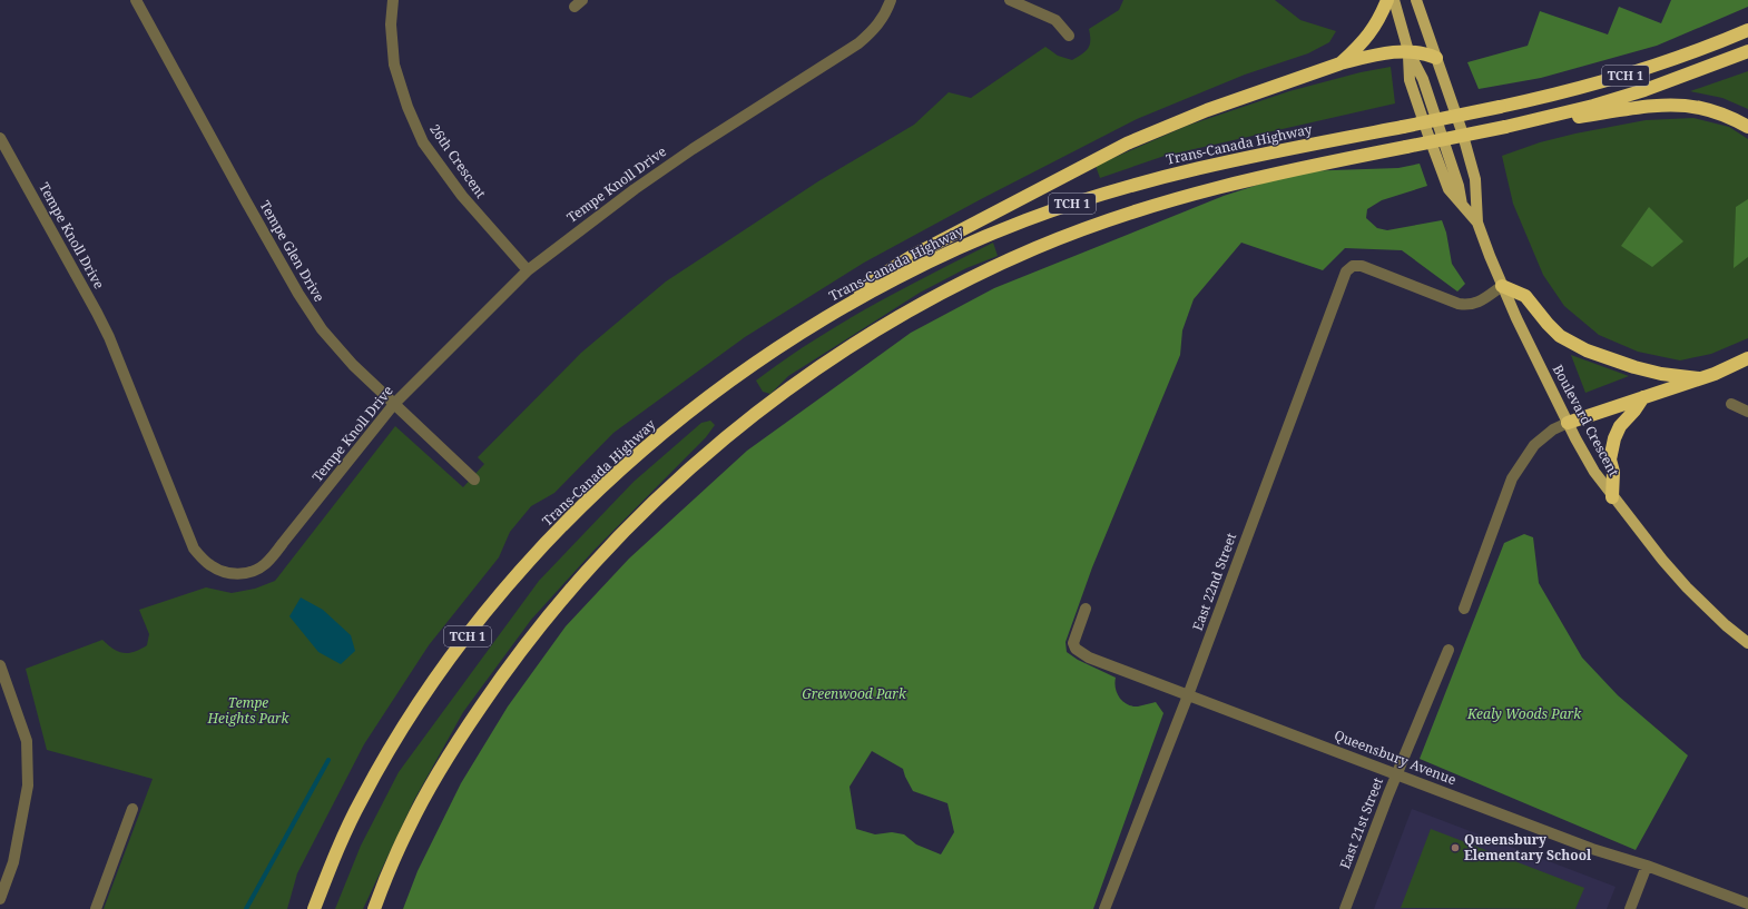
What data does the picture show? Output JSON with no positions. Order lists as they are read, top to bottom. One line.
{"streets":{"highway":["TCH 1","Trans-Canada Highway"],"main road":["Boulevard Crescent"],"street":["26th Crescent","Tempe Knoll Drive","Tempe Glen Drive","East 22nd Street","Queensbury Avenue","East 21st Street"]},"crossings":[["26th Crescent","Tempe Knoll Drive"],["Tempe Knoll Drive","Tempe Glen Drive"],["Boulevard Crescent","East 22nd Street"],["East 22nd Street","Queensbury Avenue"],["Queensbury Avenue","East 21st Street"]],"parks":["Greenwood Park","Tempe Heights Park","Kealy Woods Park"],"places":["Queensbury Elementary School"]}
